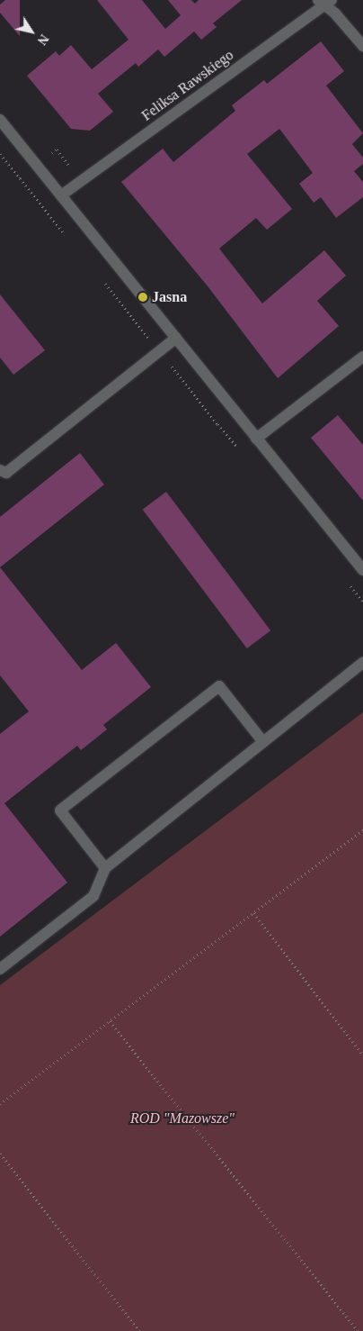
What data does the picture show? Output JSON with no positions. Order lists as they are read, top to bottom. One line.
{"streets":{"street":["Feliksa Rawskiego"]},"parks":["ROD \"Mazowsze\""],"places":["Jasna"],"north":"bottom right"}
